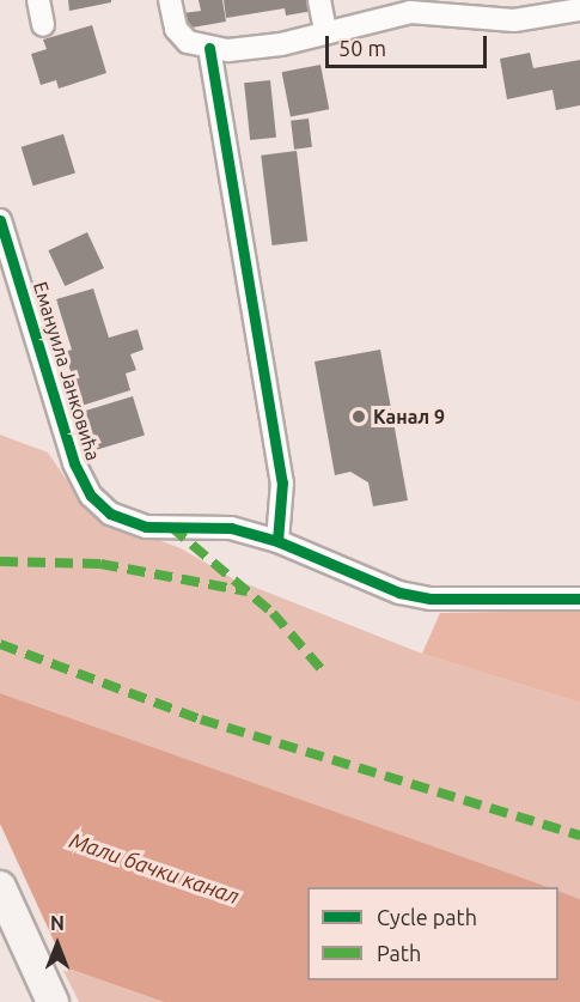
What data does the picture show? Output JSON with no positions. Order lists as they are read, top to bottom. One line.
{"streets":{"street":["Емануила Јанковића"]},"water":["Мали бачки канал"],"places":["Канал 9"],"legend":["Cycle path","Path"],"scale_bar":"50 m","north":"top"}
